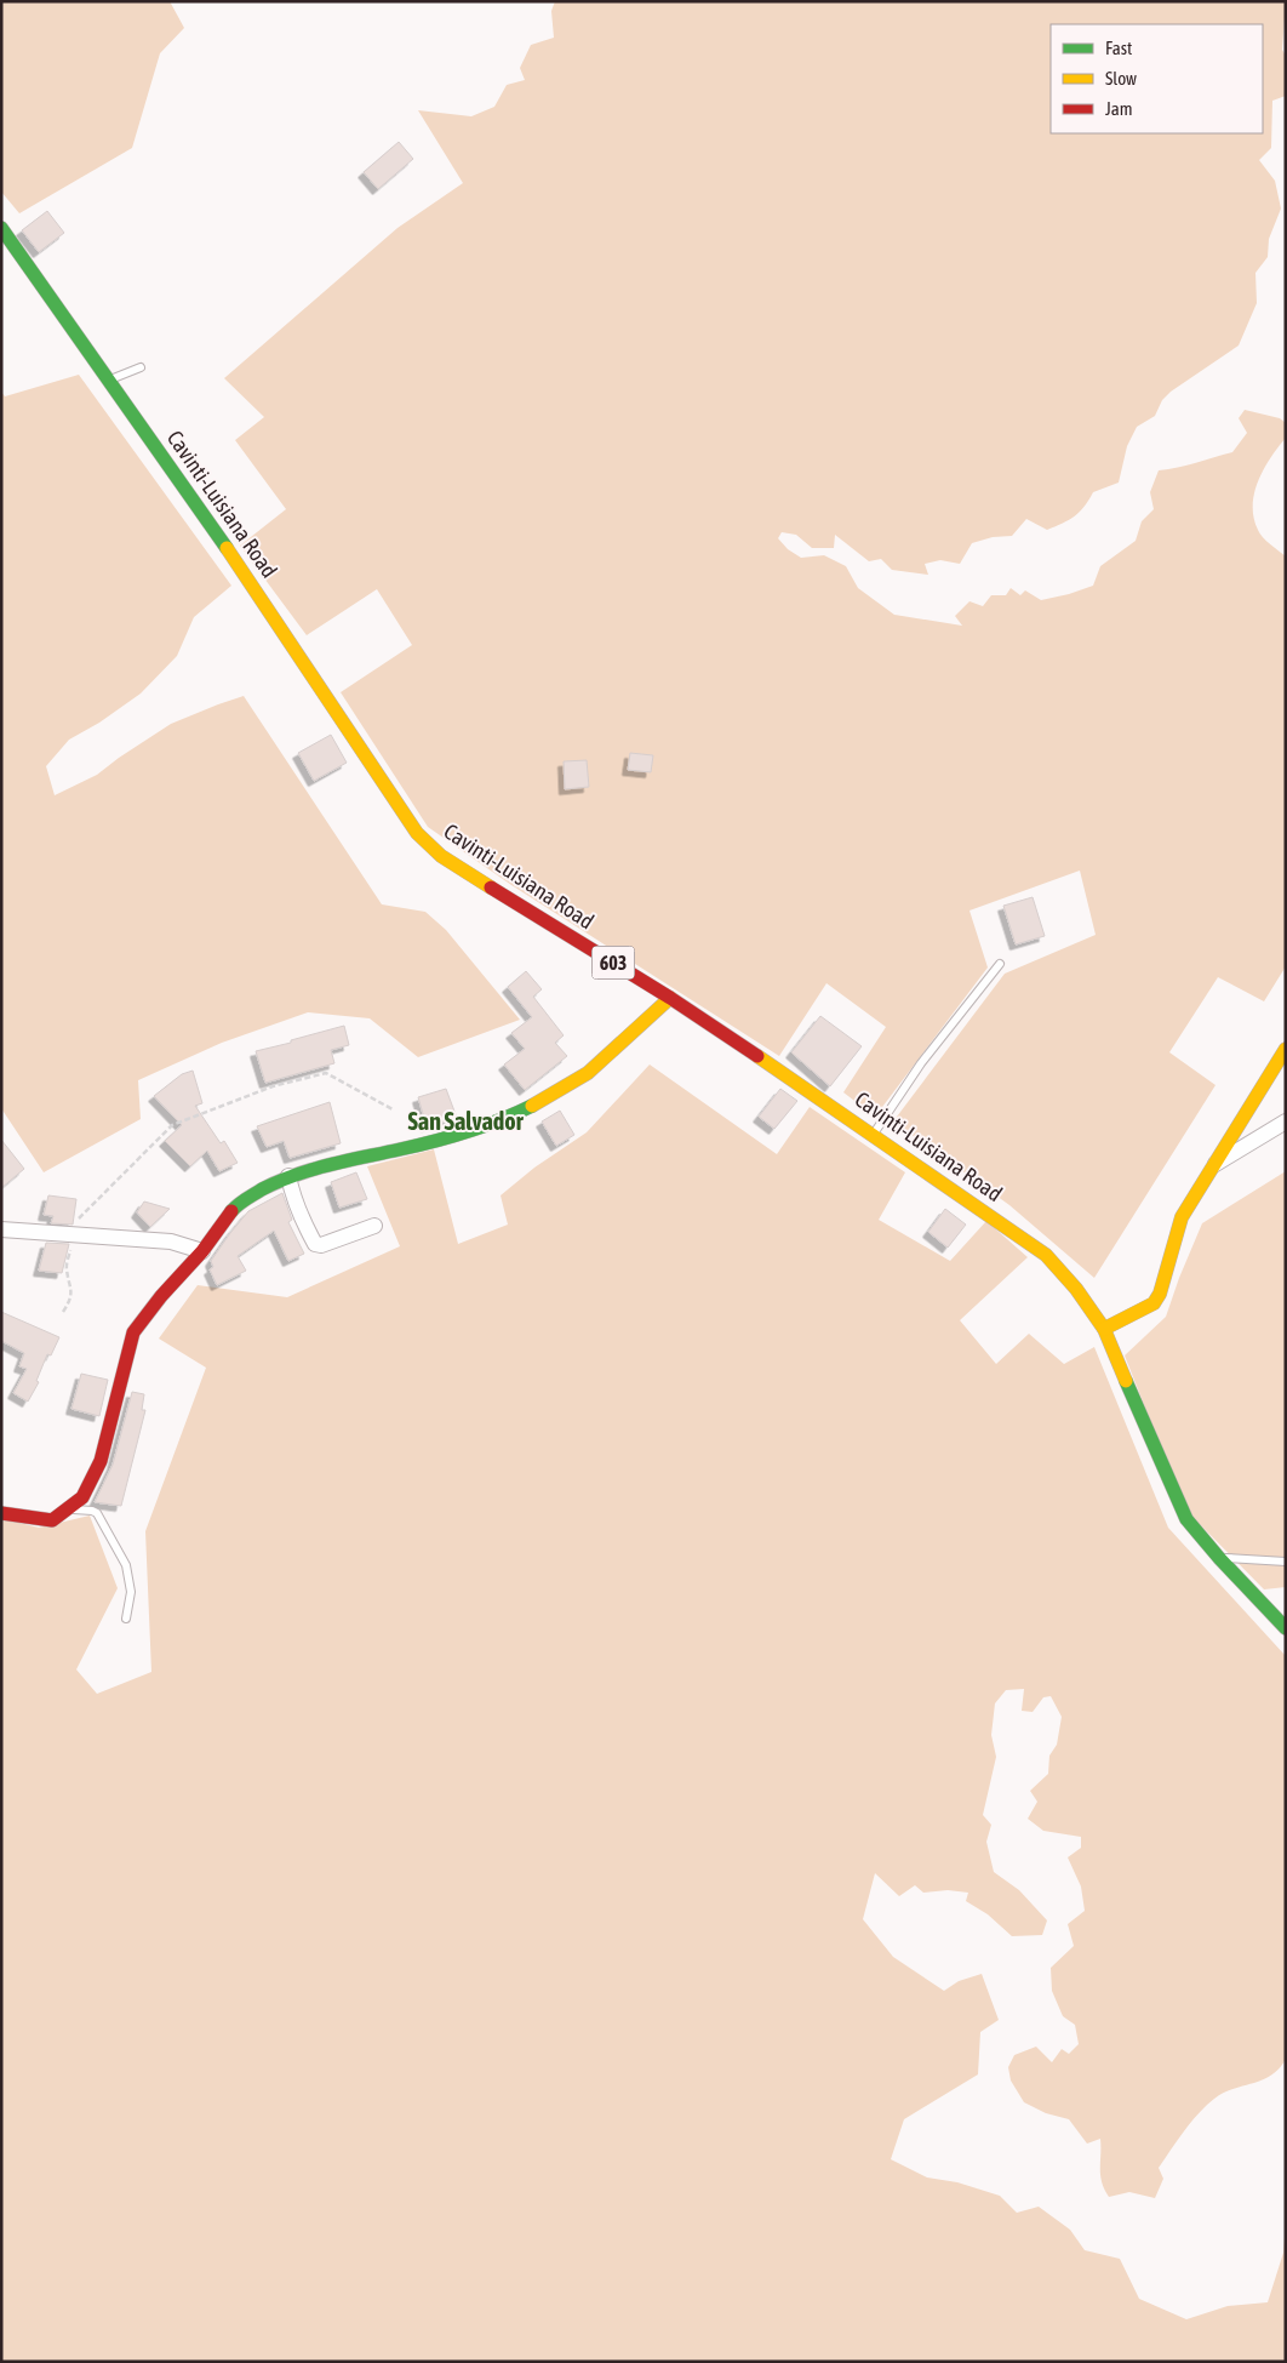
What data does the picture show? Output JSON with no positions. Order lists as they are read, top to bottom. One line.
{"streets":{"main road":["Cavinti-Luisiana Road","603"]},"districts":["San Salvador"],"legend":["Fast","Slow","Jam"]}
